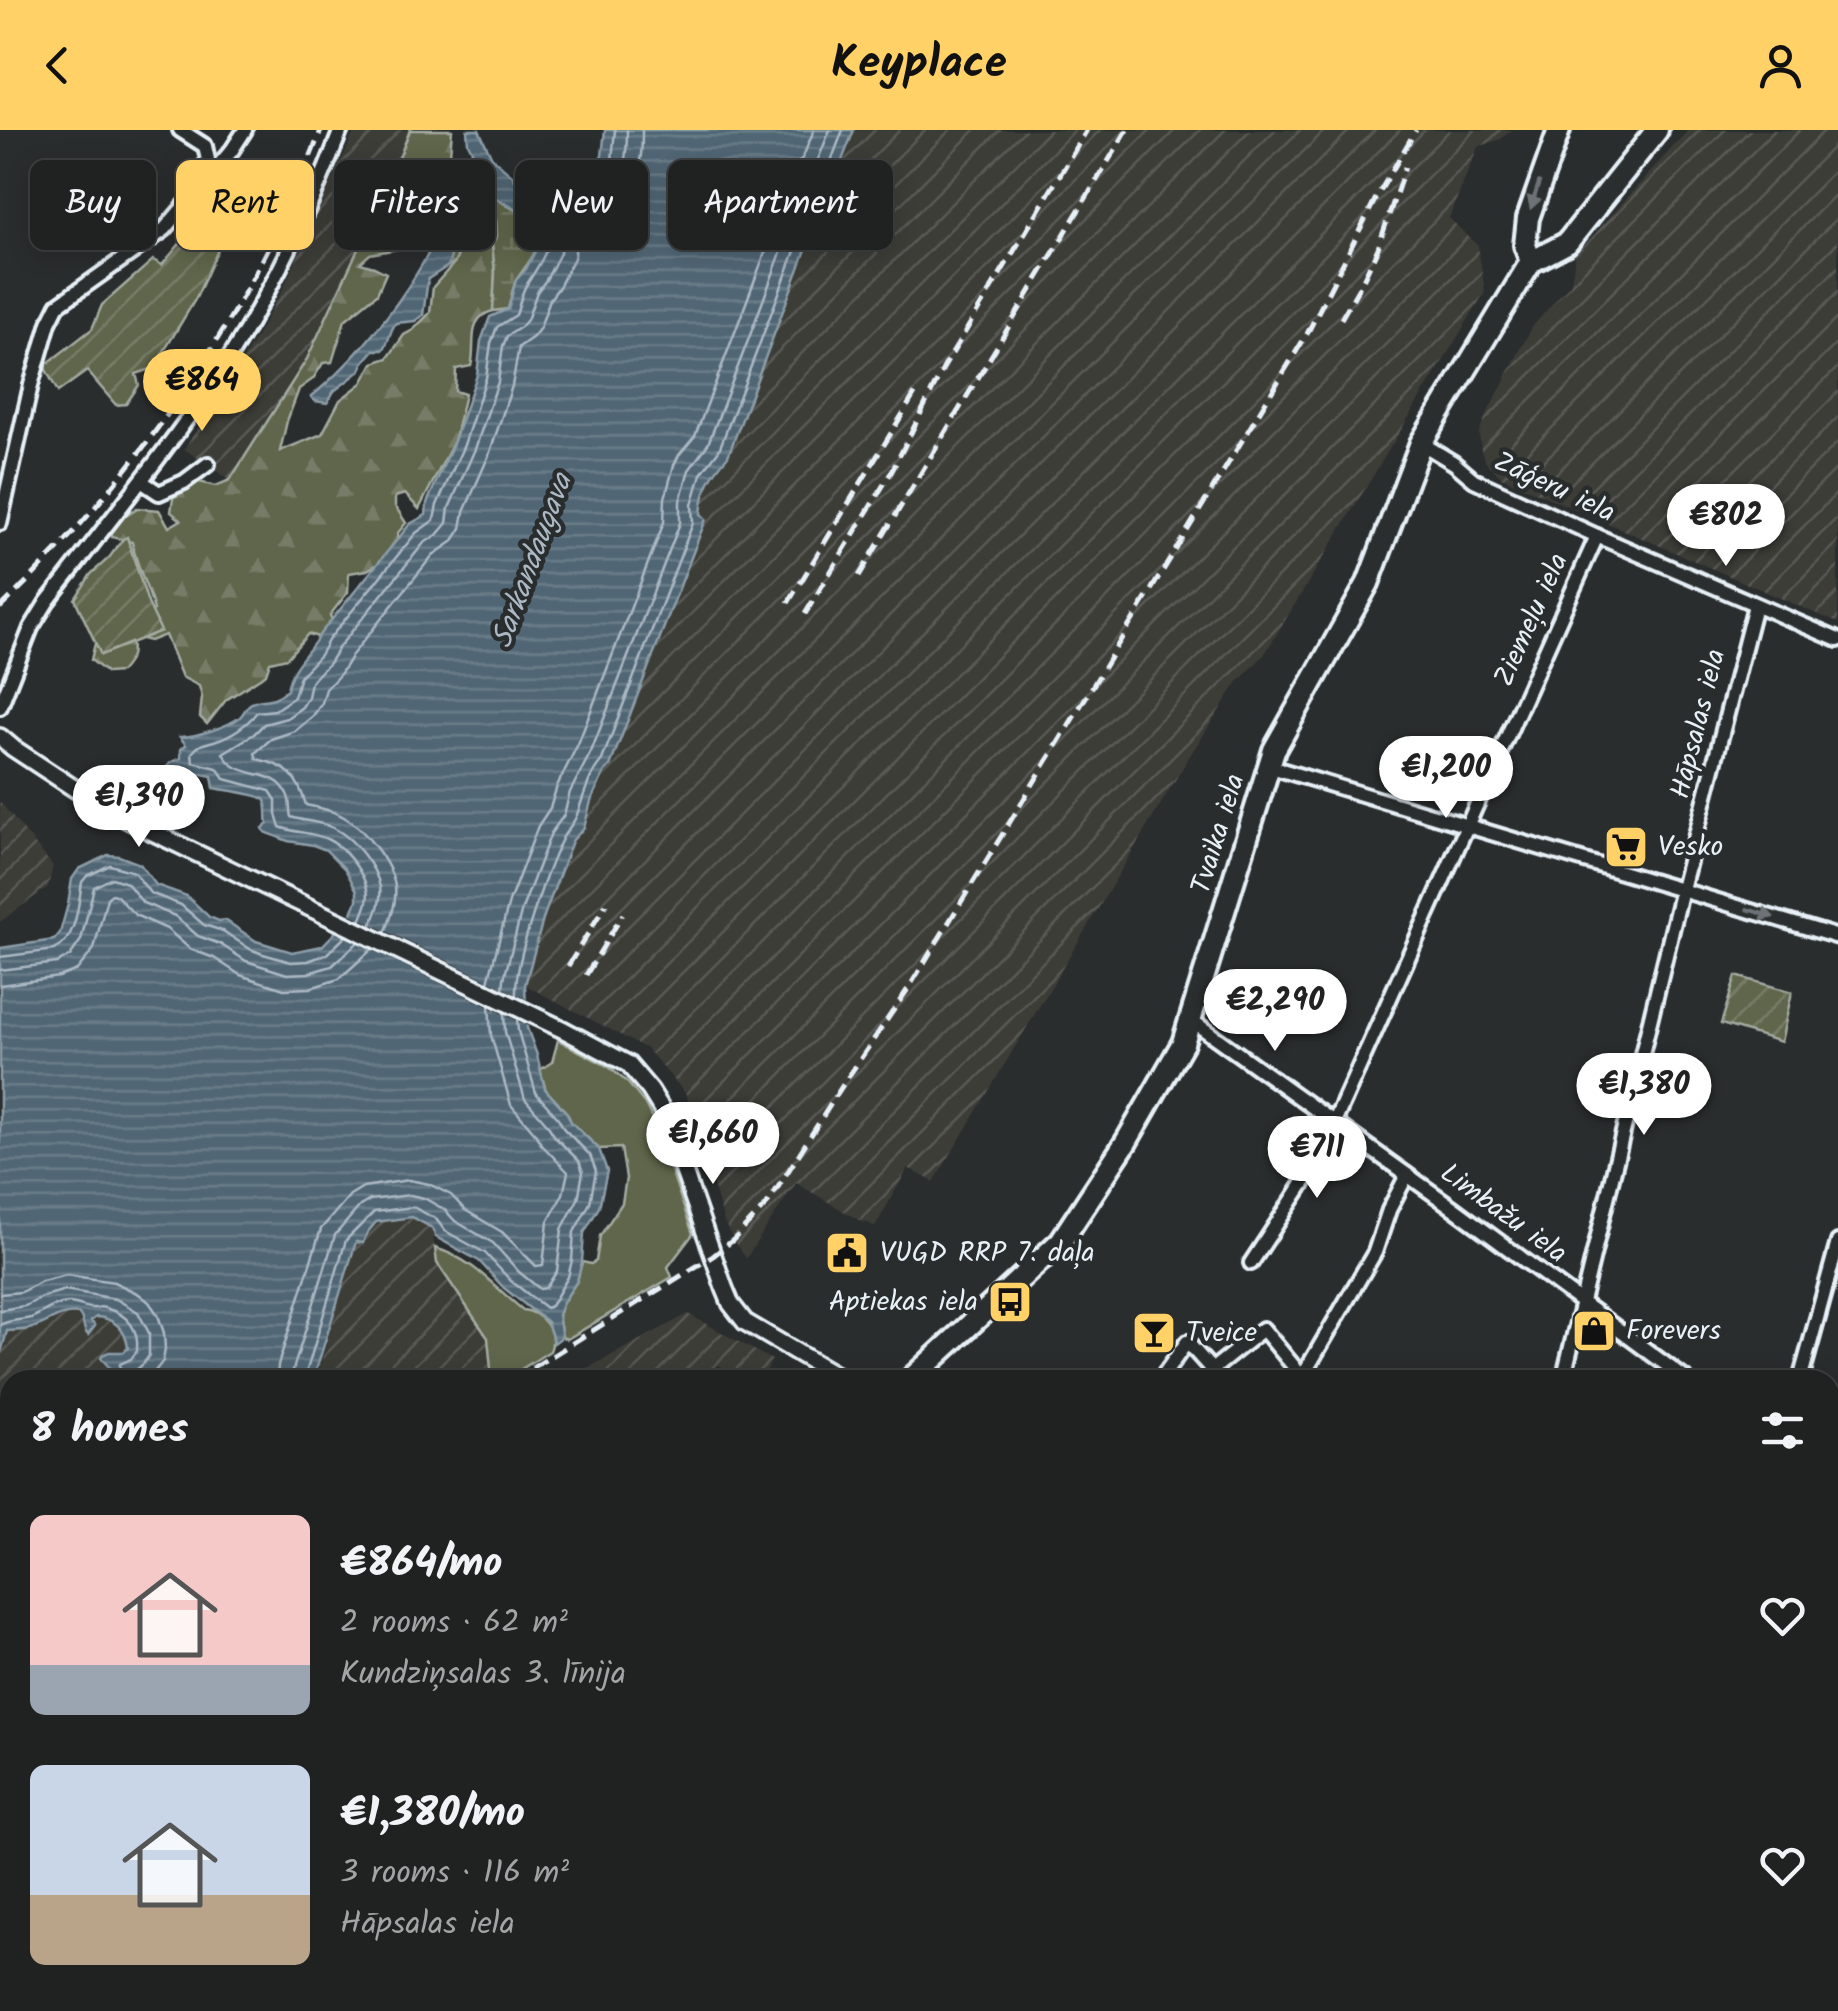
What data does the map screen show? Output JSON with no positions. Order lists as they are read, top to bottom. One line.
{"streets":{"main road":["Tvaika iela"],"street":["Zāģeru iela","Ziemeļu iela","Hāpsalas iela","Limbažu iela"]},"crossings":[["Zāģeru iela","Ziemeļu iela"],["Zāģeru iela","Hāpsalas iela"],["Zāģeru iela","Tvaika iela"],["Ziemeļu iela","Limbažu iela"],["Hāpsalas iela","Limbažu iela"],["Tvaika iela","Limbažu iela"]],"water":["Sarkandaugava"],"places":{"supermarket":["Vesko"],"public building":["VUGD RRP 7. daļa"],"bus stop":["Aptiekas iela"],"shop":["Forevers"],"bar":["Tveice"]},"page":{"header":"Keyplace","chip":["Buy","Rent","Filters","New","Apartment"],"price":["€864","€802","€1,200","€1,390","€2,290","€1,380","€1,660","€711"],"heading":"8 homes","list":[{"name":"€864/mo","note":"2 rooms · 62 m² · Kundziņsalas 3. līnija"},{"name":"€1,380/mo","note":"3 rooms · 116 m² · Hāpsalas iela"}]}}
